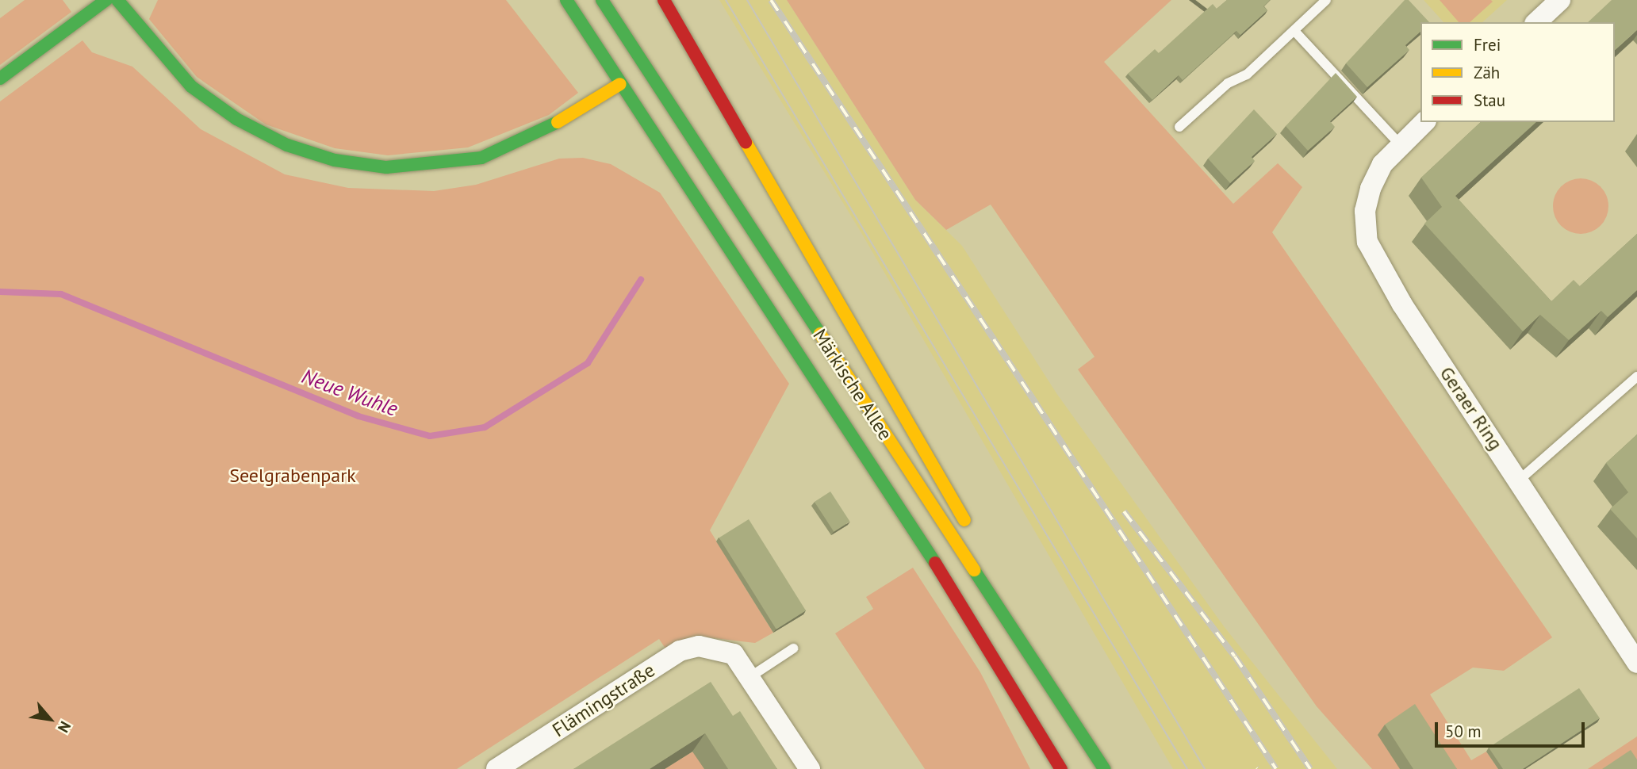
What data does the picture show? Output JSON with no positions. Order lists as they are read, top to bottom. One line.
{"streets":{"main road":["Märkische Allee"],"street":["Geraer Ring","Flämingstraße"]},"water":["Neue Wuhle"],"parks":["Seelgrabenpark"],"legend":["Frei","Zäh","Stau"],"scale_bar":"50 m","north":"bottom right"}
